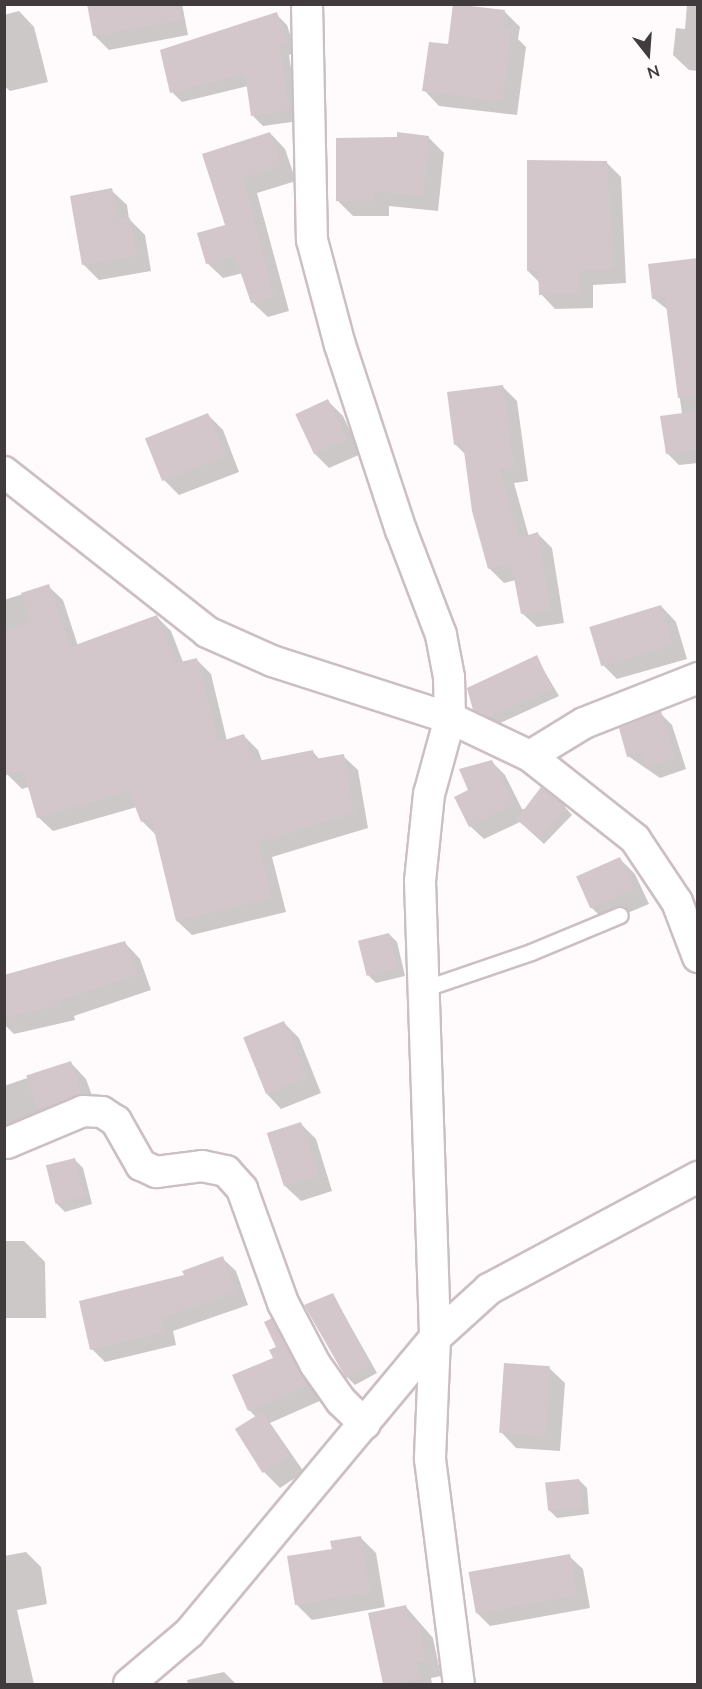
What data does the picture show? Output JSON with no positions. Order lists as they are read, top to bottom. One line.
{"north":"bottom"}
